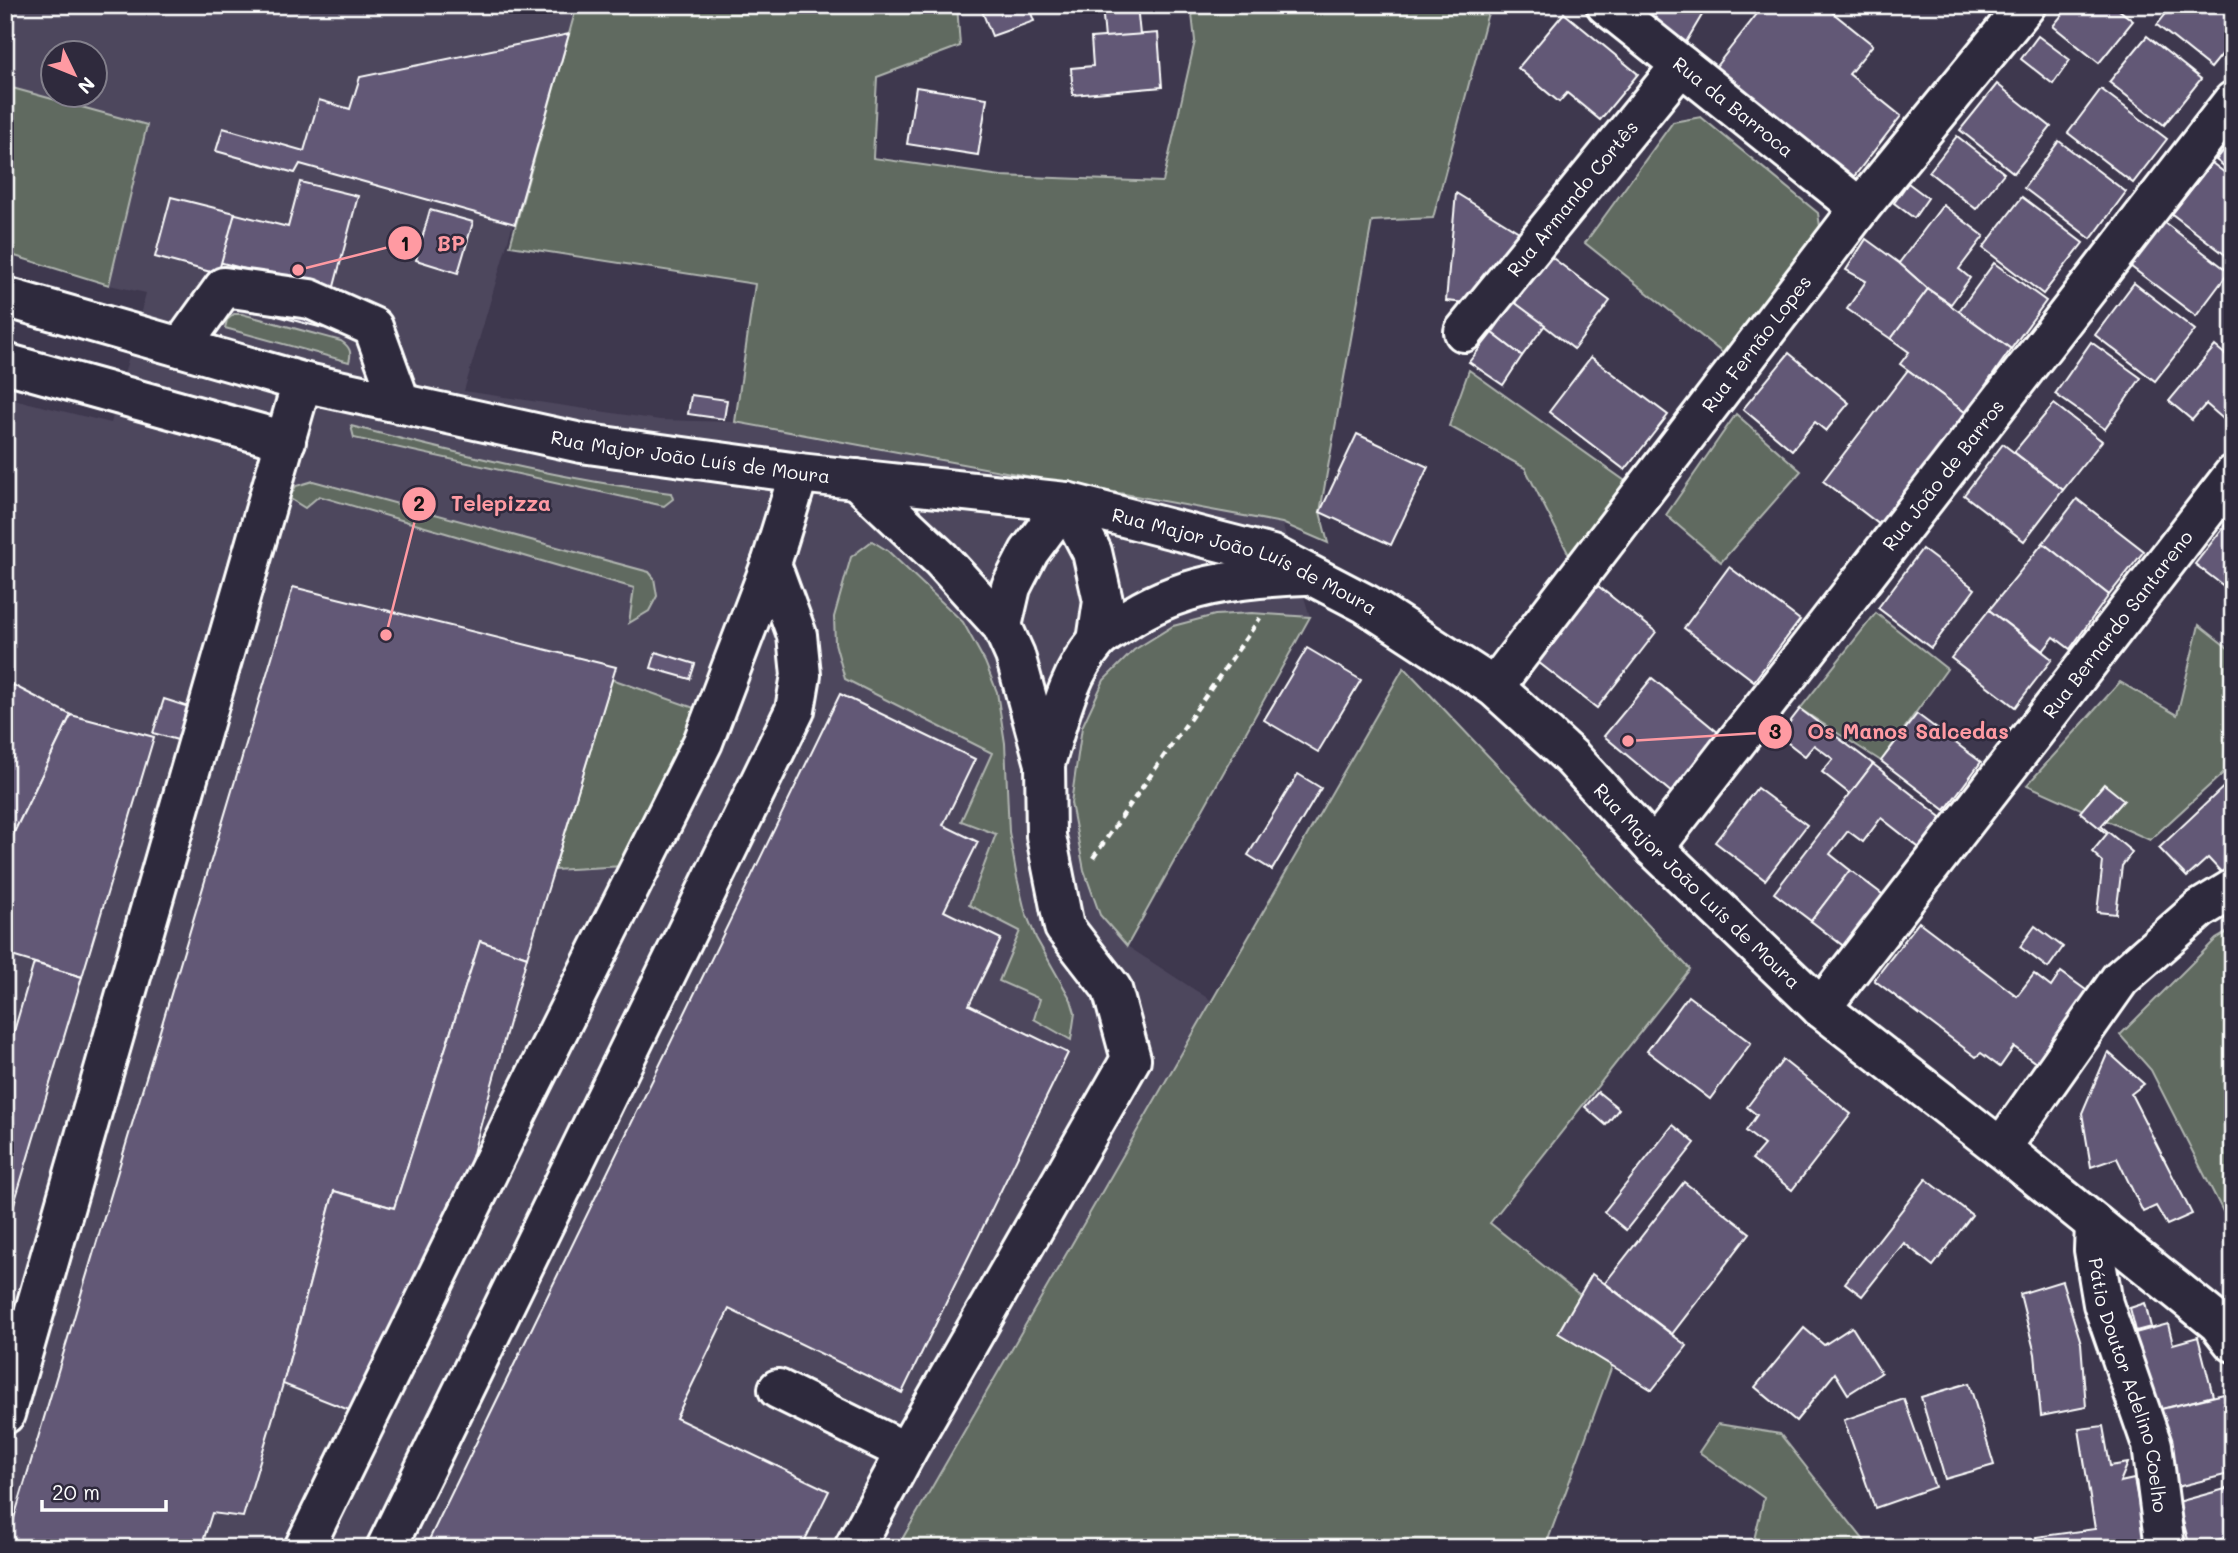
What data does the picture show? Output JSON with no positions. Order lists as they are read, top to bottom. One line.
{"streets":{"street":["Rua da Barroca","Rua Armando Cortês","Rua Fernão Lopes","Rua Major João Luís de Moura","Rua João de Barros","Rua Bernardo Santareno","Pátio Doutor Adelino Coelho"]},"crossings":[["Rua da Barroca","Rua Armando Cortês"],["Rua da Barroca","Rua Fernão Lopes"],["Rua Fernão Lopes","Rua Major João Luís de Moura"],["Rua Major João Luís de Moura","Rua João de Barros"],["Rua Major João Luís de Moura","Rua Bernardo Santareno"],["Rua Major João Luís de Moura","Pátio Doutor Adelino Coelho"]],"places":["BP","Telepizza","Os Manos Salcedas"],"scale_bar":"20 m","north":"bottom right"}
